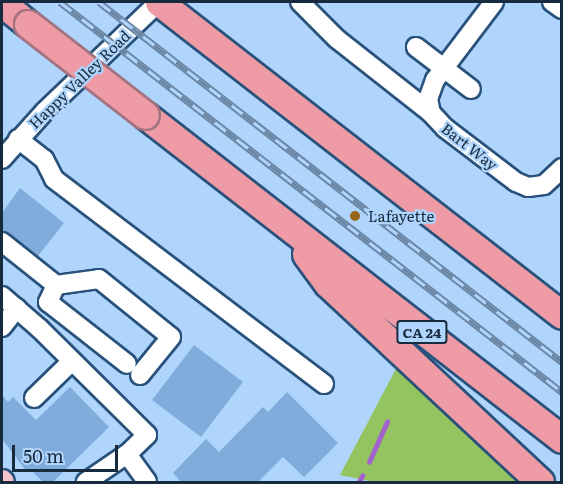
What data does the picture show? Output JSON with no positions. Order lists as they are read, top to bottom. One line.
{"streets":{"highway":["CA 24"],"street":["Happy Valley Road","Bart Way"]},"places":["Lafayette"],"scale_bar":"50 m"}
